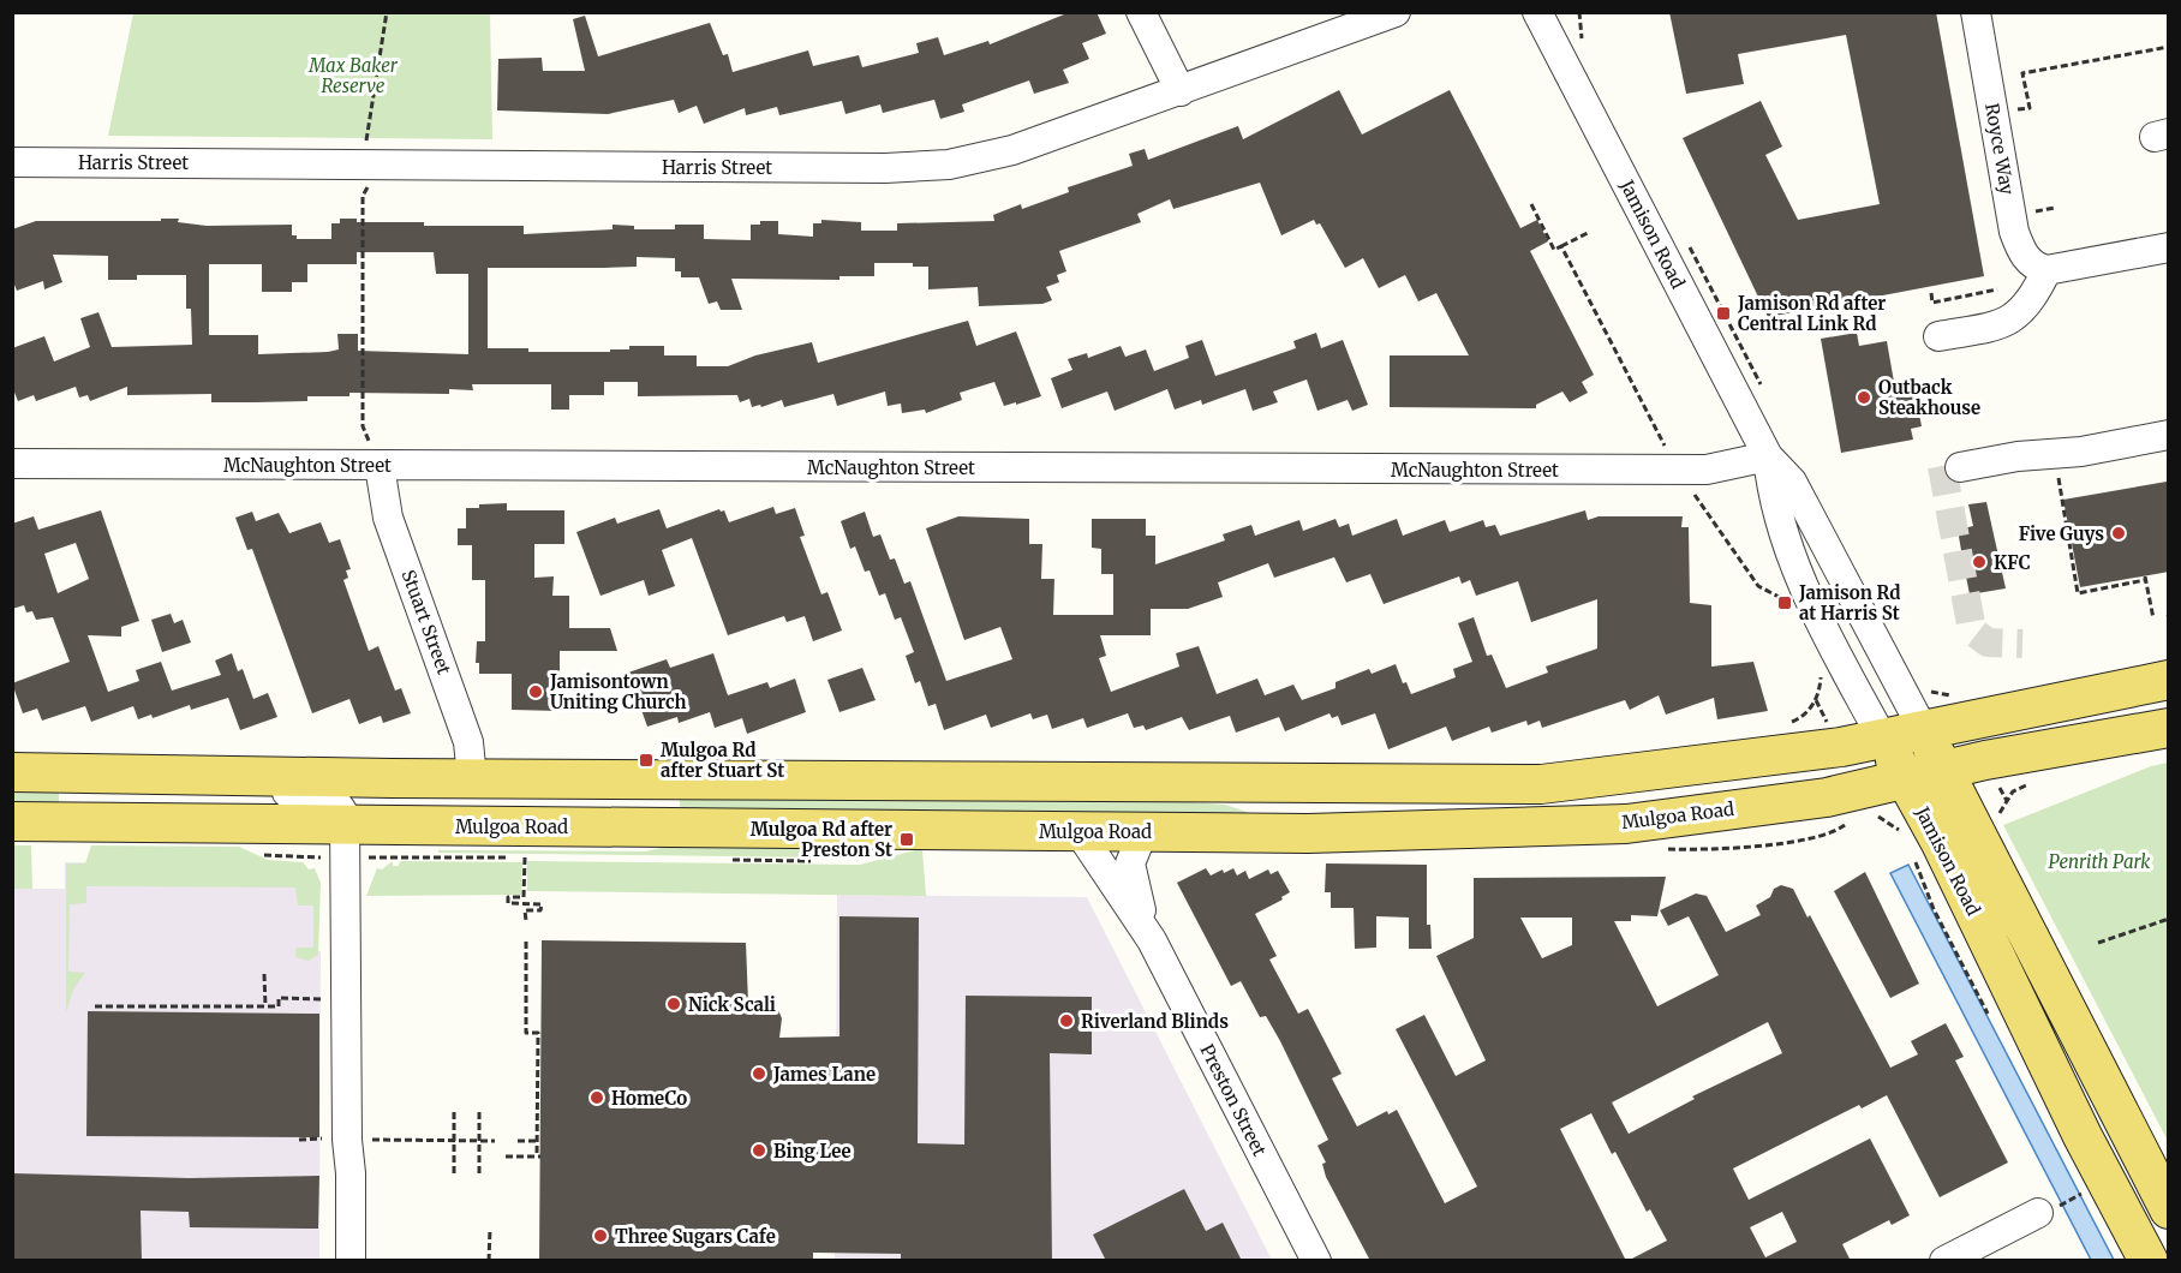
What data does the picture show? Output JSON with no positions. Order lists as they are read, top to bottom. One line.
{"streets":{"main road":["Jamison Road","Mulgoa Road"],"street":["Royce Way","Harris Street","McNaughton Street","Stuart Street","Preston Street"]},"crossings":[["Jamison Road","McNaughton Street"],["Jamison Road","Mulgoa Road"],["McNaughton Street","Stuart Street"],["Mulgoa Road","Preston Street"]],"parks":["Max Baker Reserve","Penrith Park"],"places":{"transit":["Jamison Rd after Central Link Rd","Jamison Rd at Harris St","Mulgoa Rd after Stuart St","Mulgoa Rd after Preston St"],"other":["Outback Steakhouse","Five Guys","KFC","Jamisontown Uniting Church","Nick Scali","Riverland Blinds","James Lane","HomeCo","Bing Lee","Three Sugars Cafe"]}}
